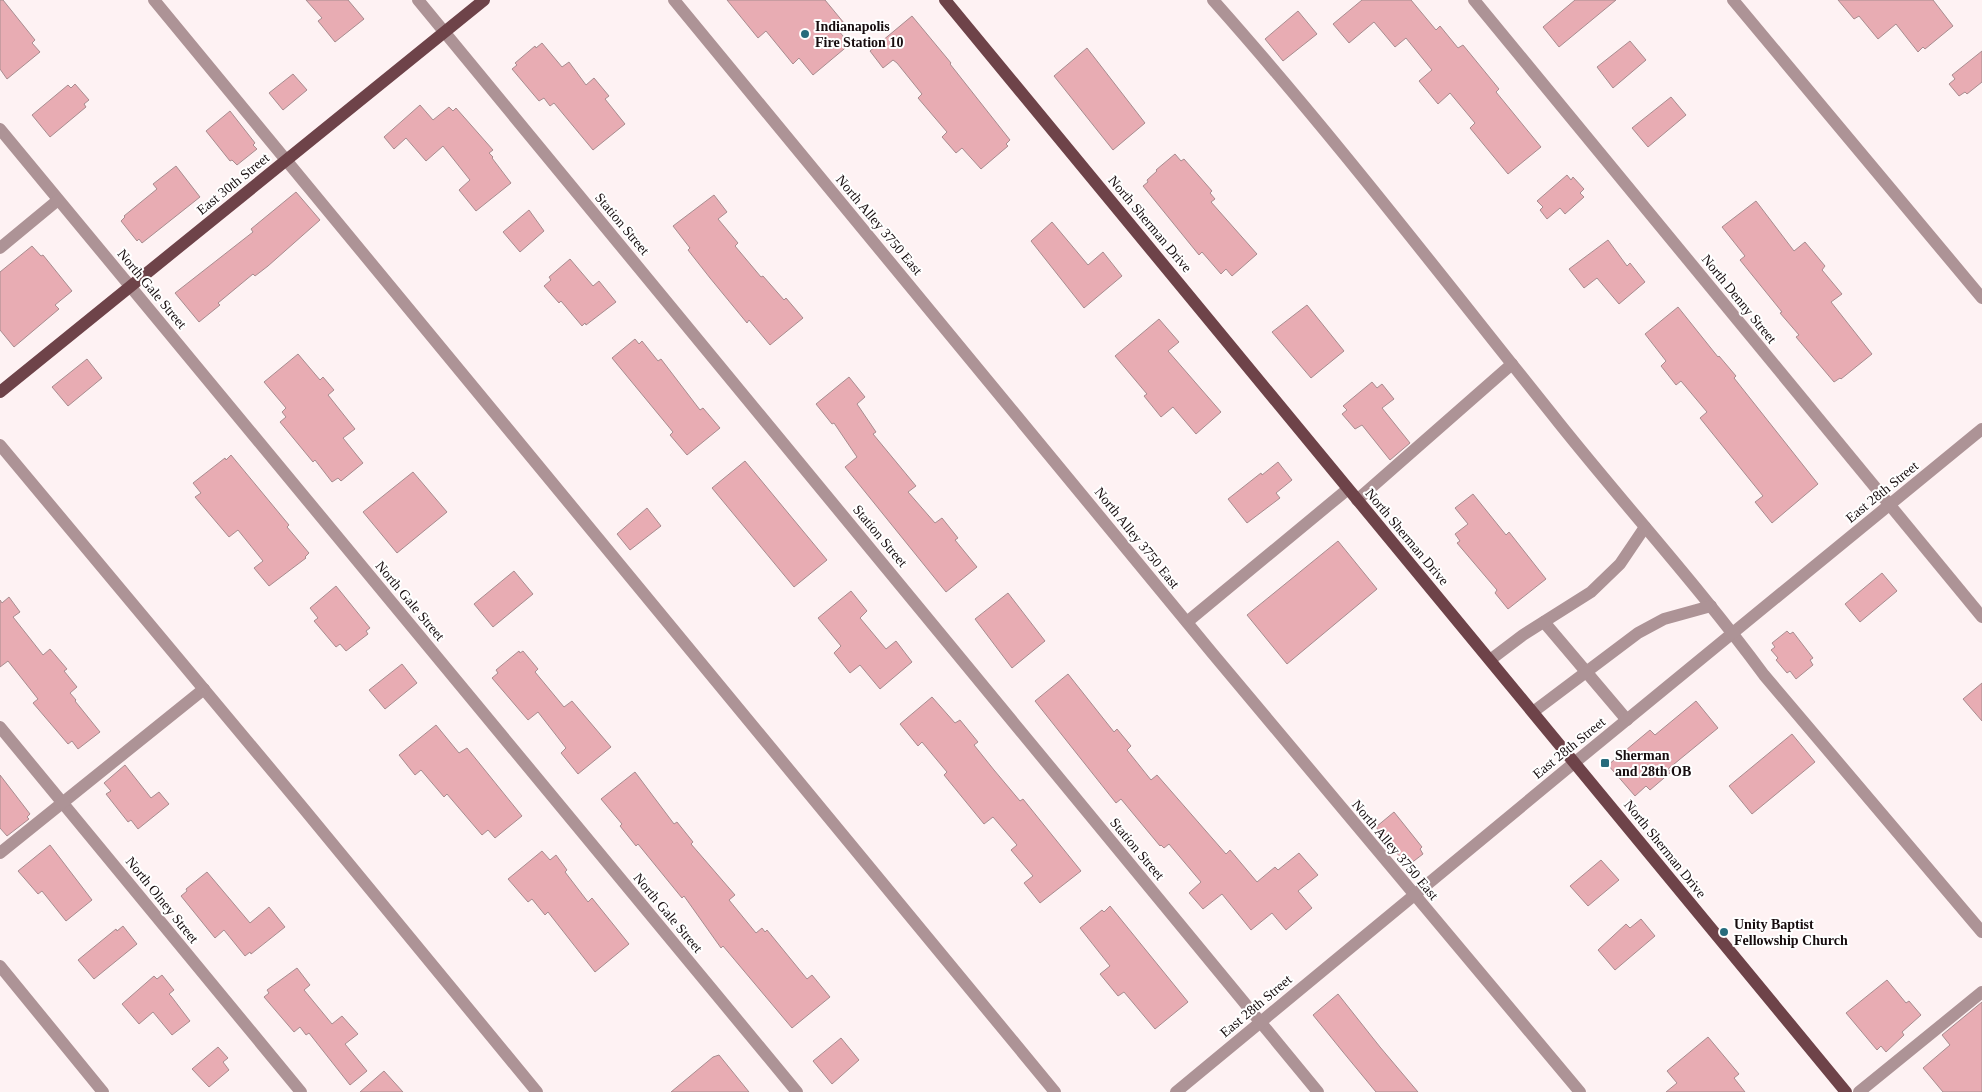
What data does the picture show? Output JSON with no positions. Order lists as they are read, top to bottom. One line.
{"streets":{"main road":["East 30th Street","North Sherman Drive"],"street":["Station Street","North Alley 3750 East","North Gale Street","North Denny Street","East 28th Street","North Olney Street"]},"crossings":[["East 30th Street","Station Street"],["East 30th Street","North Gale Street"],["Station Street","East 28th Street"],["North Sherman Drive","East 28th Street"],["North Alley 3750 East","East 28th Street"],["North Denny Street","East 28th Street"]],"places":{"other":["Indianapolis Fire Station 10","Unity Baptist Fellowship Church"],"transit":["Sherman and 28th OB"]}}
